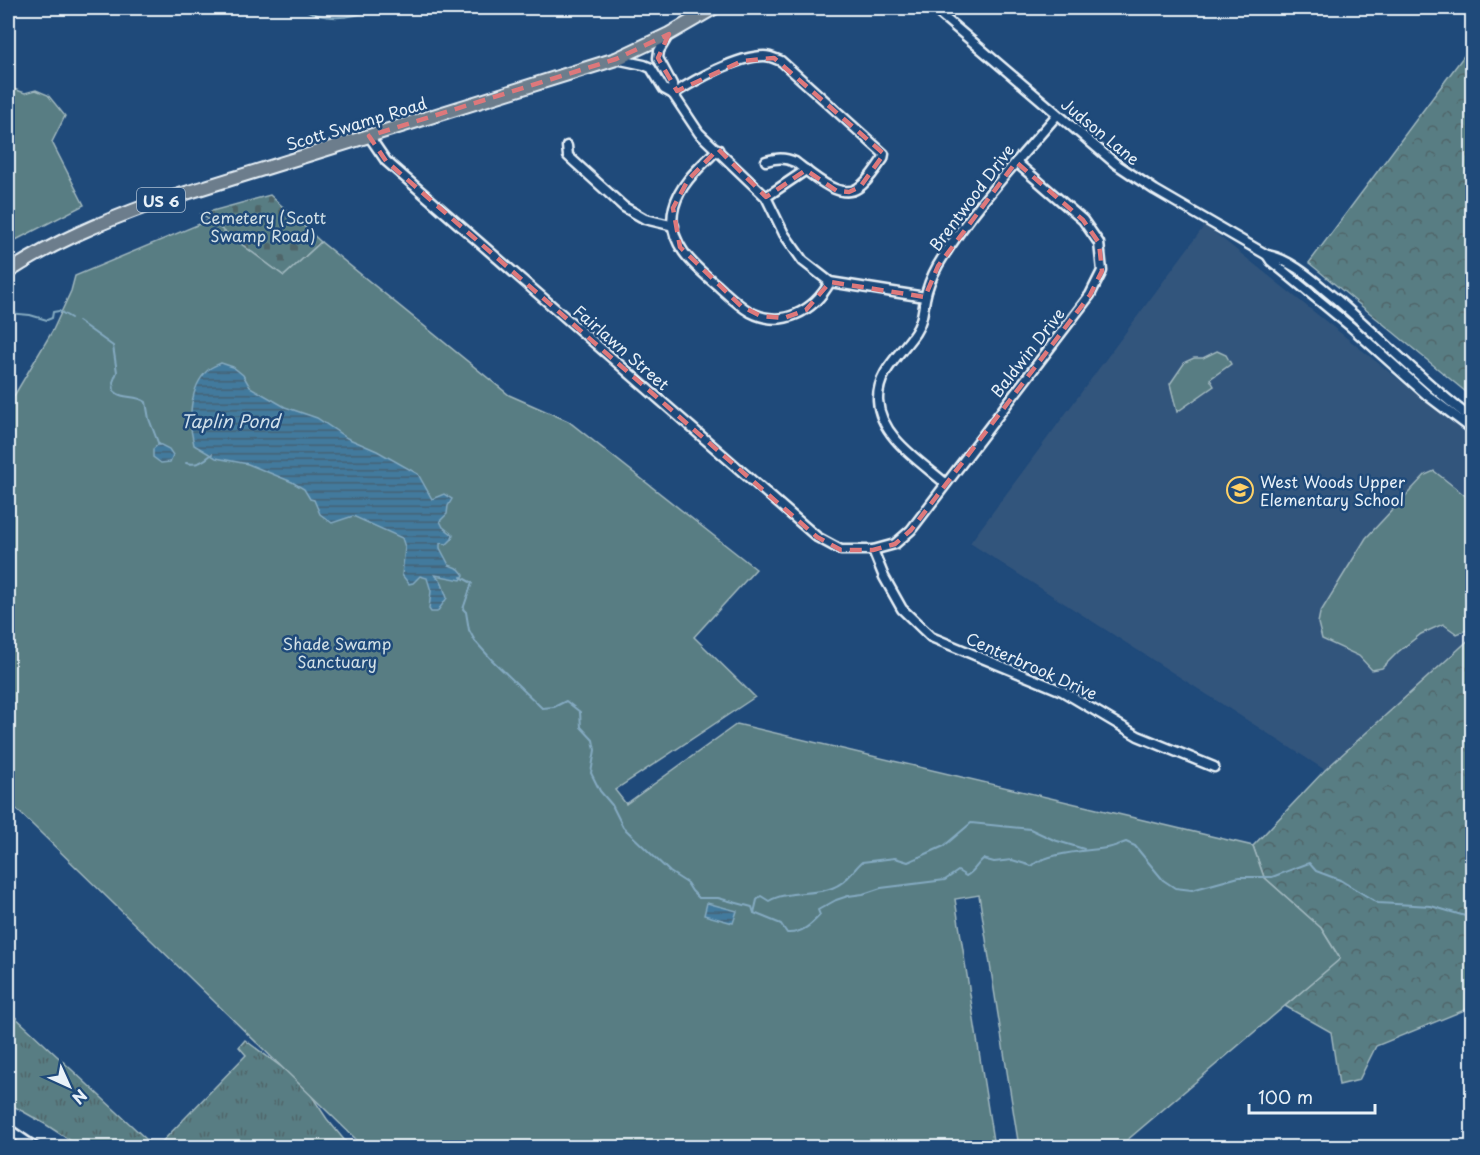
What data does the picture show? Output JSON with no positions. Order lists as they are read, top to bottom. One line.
{"streets":{"highway":["Scott Swamp Road","US 6"],"street":["Judson Lane","Brentwood Drive","Fairlawn Street","Baldwin Drive","Centerbrook Drive"]},"crossings":[["Scott Swamp Road","Fairlawn Street"],["Judson Lane","Brentwood Drive"],["Brentwood Drive","Baldwin Drive"],["Fairlawn Street","Baldwin Drive"],["Fairlawn Street","Centerbrook Drive"],["Baldwin Drive","Centerbrook Drive"]],"water":["Taplin Pond"],"parks":["Cemetery (Scott Swamp Road)","Shade Swamp Sanctuary"],"places":{"school or university":["West Woods Upper Elementary School"]},"scale_bar":"100 m","north":"bottom right"}
